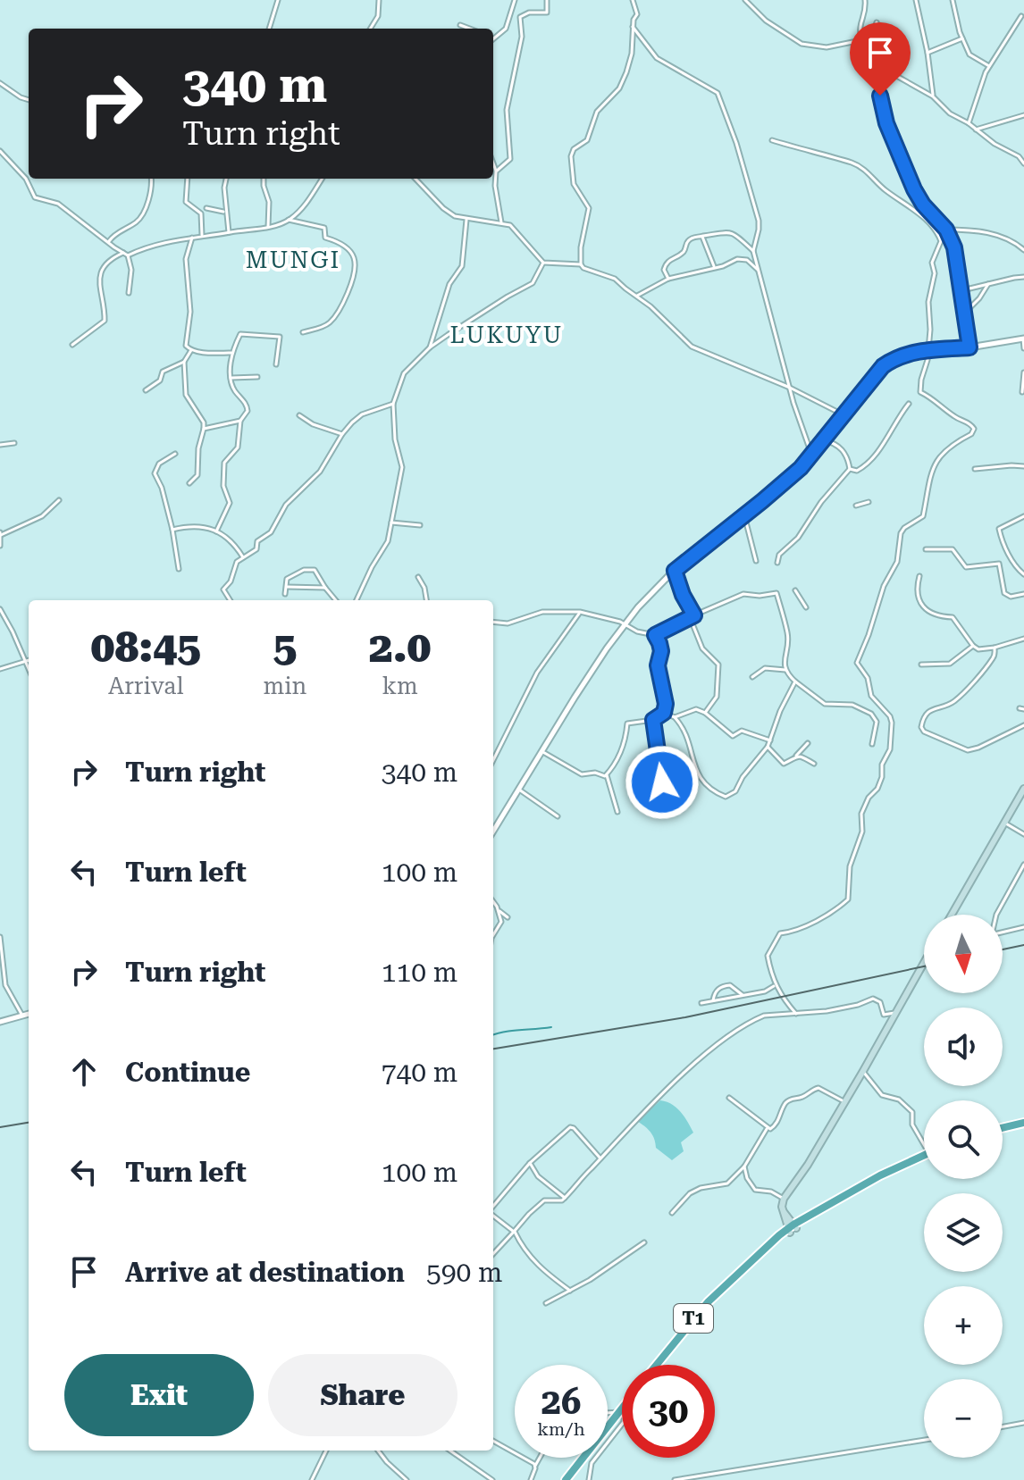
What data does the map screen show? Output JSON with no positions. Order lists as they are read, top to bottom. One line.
{"streets":{"highway":["T1"]},"districts":["MUNGI","LUKUYU"],"north":"bottom","page":{"turn":["340 m","Turn right"],"eta":["08:45","Arrival","5","min","2.0","km"],"list":[{"name":"Turn right","value":"340 m"},{"name":"Turn left","value":"100 m"},{"name":"Turn right","value":"110 m"},{"name":"Continue","value":"740 m"},{"name":"Turn left","value":"100 m"},{"name":"Arrive at destination","value":"590 m"}],"map_buttons":["+","−"],"buttons":["Exit","Share"],"speed":"26 km/h","limit":"30"}}
